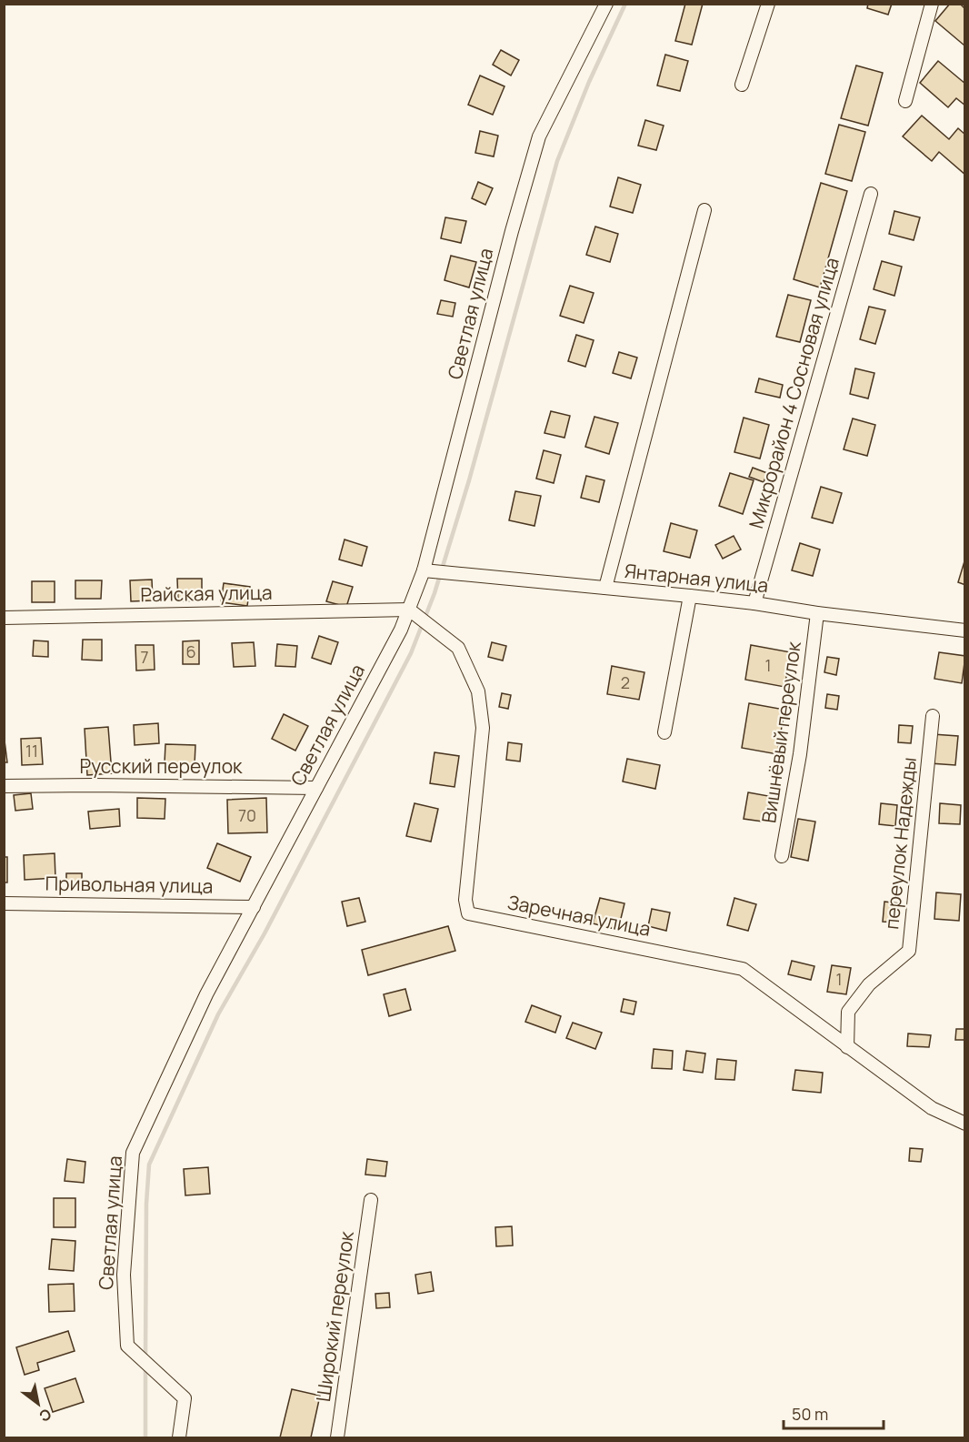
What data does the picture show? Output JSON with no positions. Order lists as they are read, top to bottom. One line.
{"streets":{"street":["Светлая улица","Микрорайон 4 Сосновая улица","Янтарная улица","Райская улица","Вишнёвый переулок","Русский переулок","переулок Надежды","Привольная улица","Заречная улица","Широкий переулок"]},"crossings":[["Светлая улица","Янтарная улица"],["Светлая улица","Райская улица"],["Светлая улица","Русский переулок"],["Светлая улица","Привольная улица"],["Светлая улица","Заречная улица"],["Микрорайон 4 Сосновая улица","Янтарная улица"],["Янтарная улица","Вишнёвый переулок"],["Райская улица","Заречная улица"],["переулок Надежды","Заречная улица"]],"house_numbers":["6","7","1","2","11","70","1"],"scale_bar":"50 m","north":"bottom right"}
